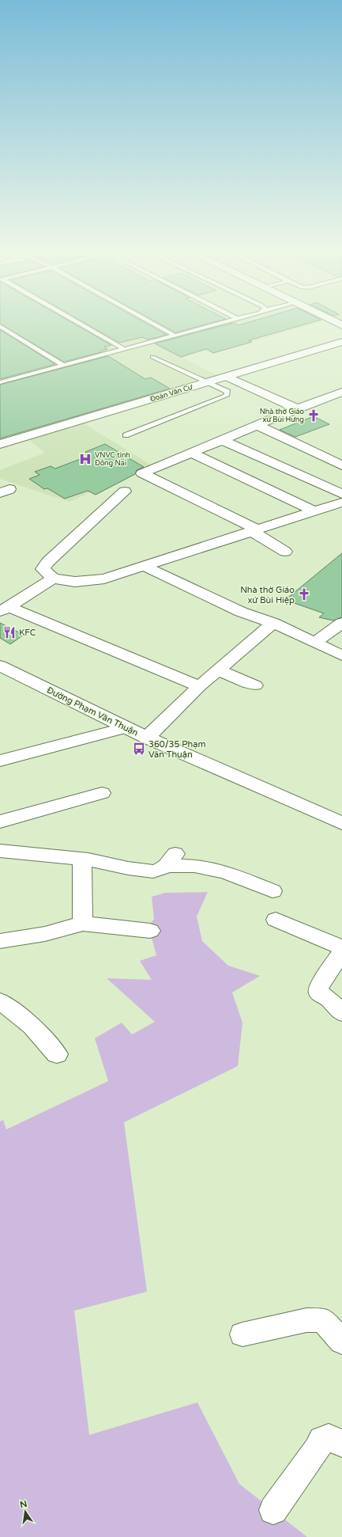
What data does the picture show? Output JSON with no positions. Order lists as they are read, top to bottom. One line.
{"streets":{"street":["Đoàn Văn Cự","Đường Phạm Văn Thuận"]},"places":{"church":["Nhà thờ Giáo xứ Bùi Hưng","Nhà thờ Giáo xứ Bùi Hiệp"],"hospital":["VNVC tỉnh Đồng Nai"],"restaurant":["KFC"],"bus stop":["360/35 Phạm Văn Thuận"]},"north":"top"}
